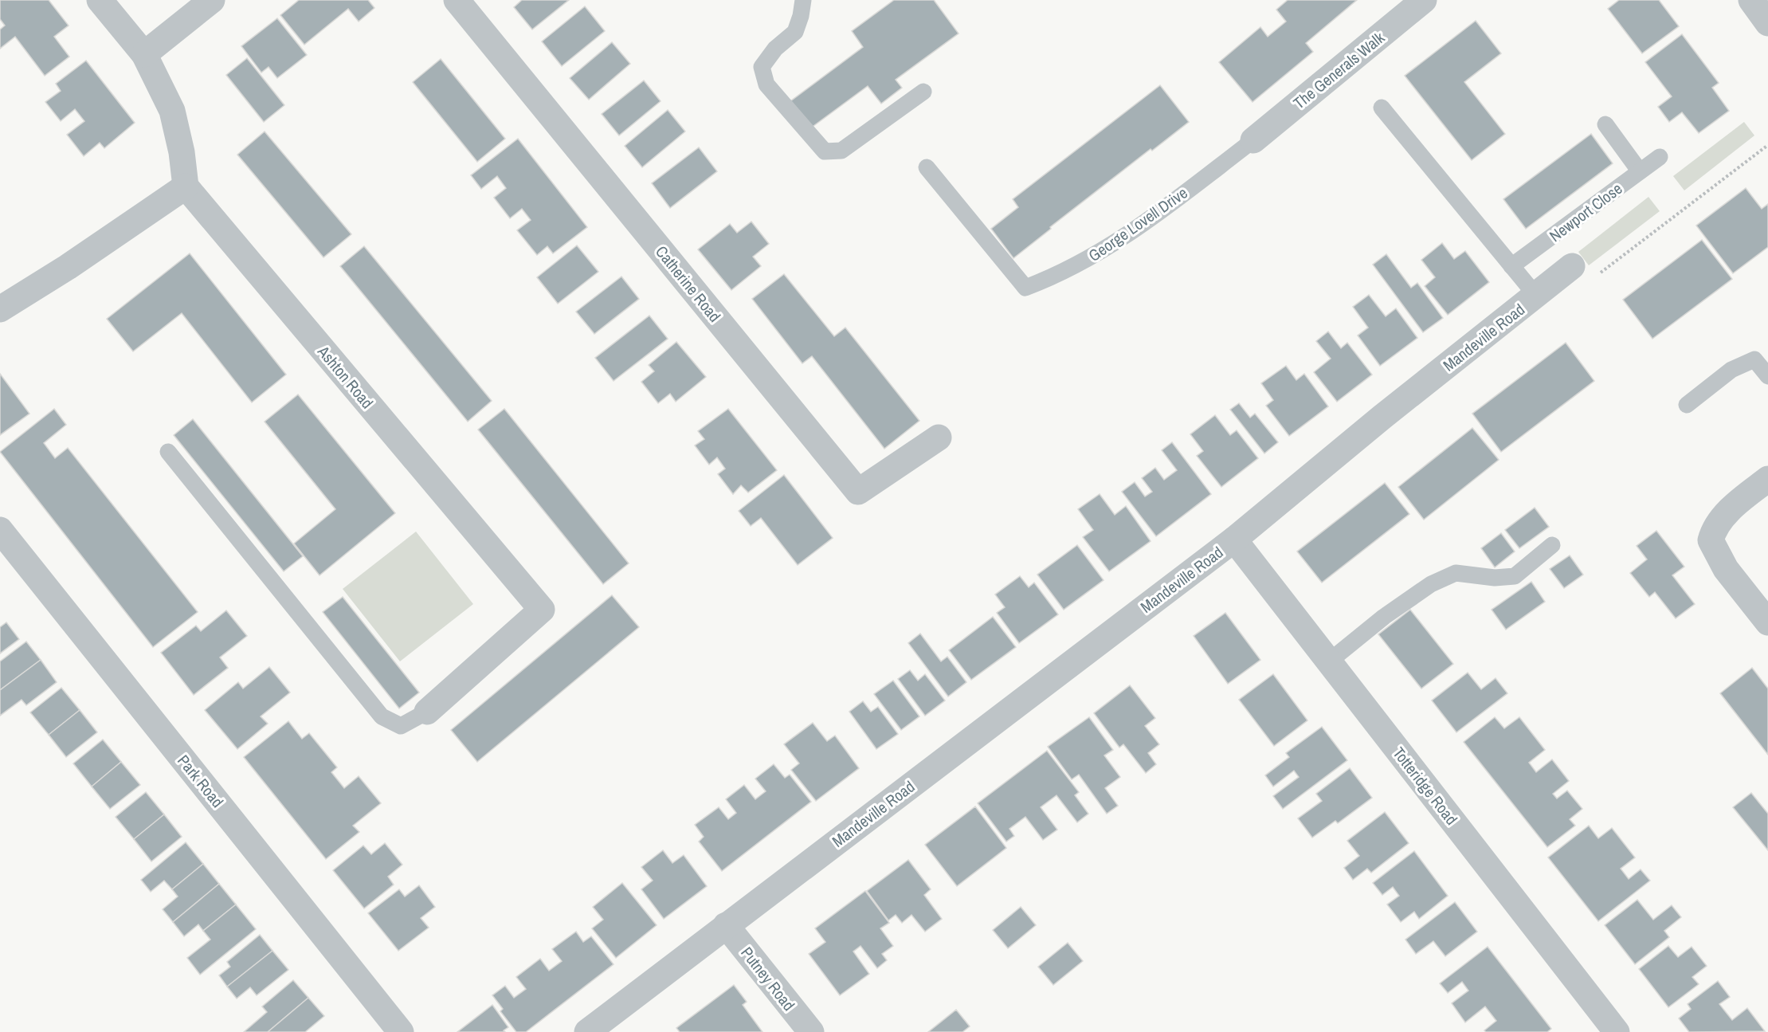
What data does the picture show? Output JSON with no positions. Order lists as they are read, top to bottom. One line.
{"streets":{"street":["The Generals Walk","Catherine Road","Mandeville Road","Ashton Road","Park Road","Totteridge Road","Putney Road"],"lane":["Newport Close","George Lovell Drive"]},"crossings":[["The Generals Walk","George Lovell Drive"],["Mandeville Road","Totteridge Road"],["Mandeville Road","Putney Road"]]}
